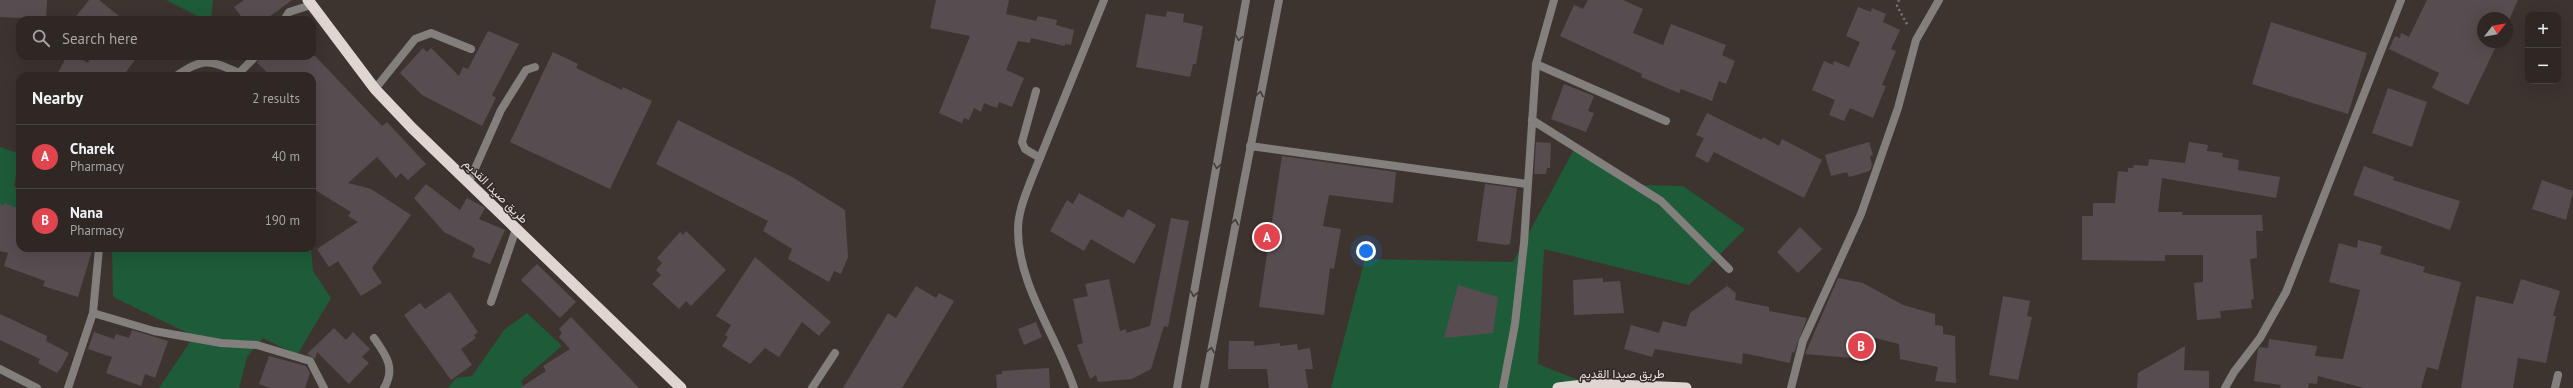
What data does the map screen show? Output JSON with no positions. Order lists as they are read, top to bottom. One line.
{"streets":{"highway":["طريق صيدا القديم"]},"north":"top right","page":{"map_buttons":["+","−"],"search":"Search here","heading":["Nearby","2 results"],"list":[{"mark":"A","name":"Charek","note":"Pharmacy","value":"40 m"},{"mark":"B","name":"Nana","note":"Pharmacy","value":"190 m"}],"pins":["A","B"]}}
